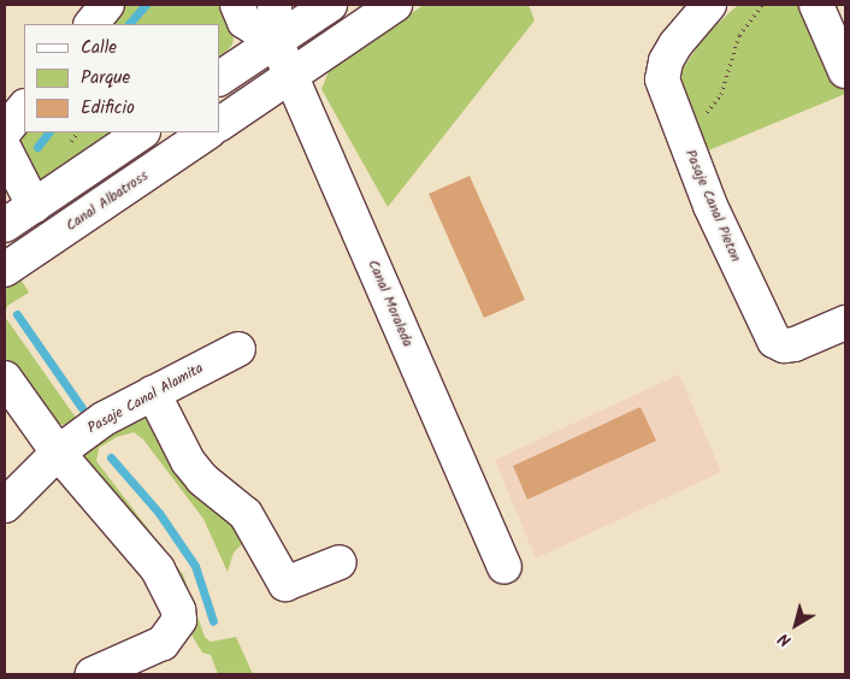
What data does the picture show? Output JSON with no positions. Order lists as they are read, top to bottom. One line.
{"streets":{"street":["Canal Albatross","Pasaje Canal Pieton","Canal Moraleda","Pasaje Canal Alamita"]},"legend":["Calle","Parque","Edificio"],"north":"bottom left"}
